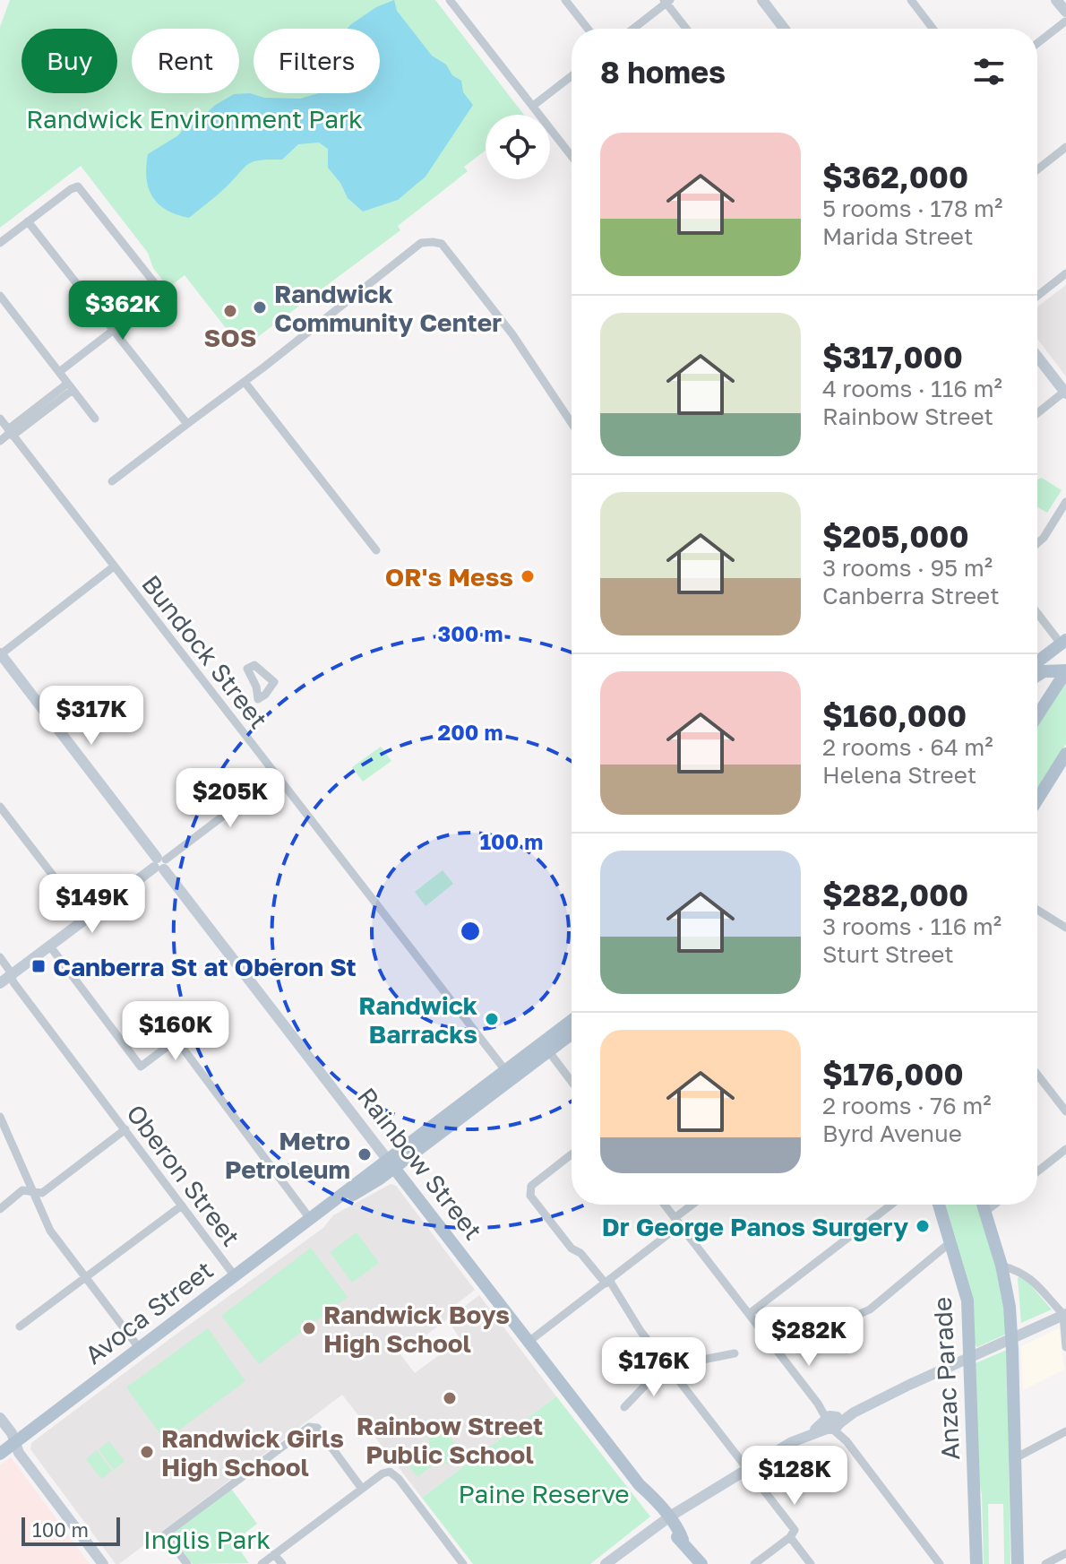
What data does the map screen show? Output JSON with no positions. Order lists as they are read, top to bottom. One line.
{"streets":{"main road":["Rainbow Street","Avoca Street","Anzac Parade"],"street":["Bundock Street","Oberon Street"]},"crossings":[["Bundock Street","Avoca Street"],["Rainbow Street","Avoca Street"],["Oberon Street","Avoca Street"]],"parks":["Randwick Environment Park","Paine Reserve","Inglis Park"],"places":{"other":["Randwick Community Center","SOS","OR's Mess","Randwick Barracks","Metro Petroleum","Dr George Panos Surgery","Randwick Boys High School","Rainbow Street Public School","Randwick Girls High School"],"transit":["Canberra St at Oberon St"]},"scale_bar":"100 m","page":{"chip":["Buy","Rent","Filters"],"heading":"8 homes","list":[{"name":"$362,000","note":"5 rooms · 178 m² · Marida Street"},{"name":"$317,000","note":"4 rooms · 116 m² · Rainbow Street"},{"name":"$205,000","note":"3 rooms · 95 m² · Canberra Street"},{"name":"$160,000","note":"2 rooms · 64 m² · Helena Street"},{"name":"$282,000","note":"3 rooms · 116 m² · Sturt Street"},{"name":"$176,000","note":"2 rooms · 76 m² · Byrd Avenue"}],"price":["$362K","$317K","$205K","$149K","$160K","$282K","$176K","$128K"],"scale":"100 m"},"rings":["300 m","200 m","100 m"]}
